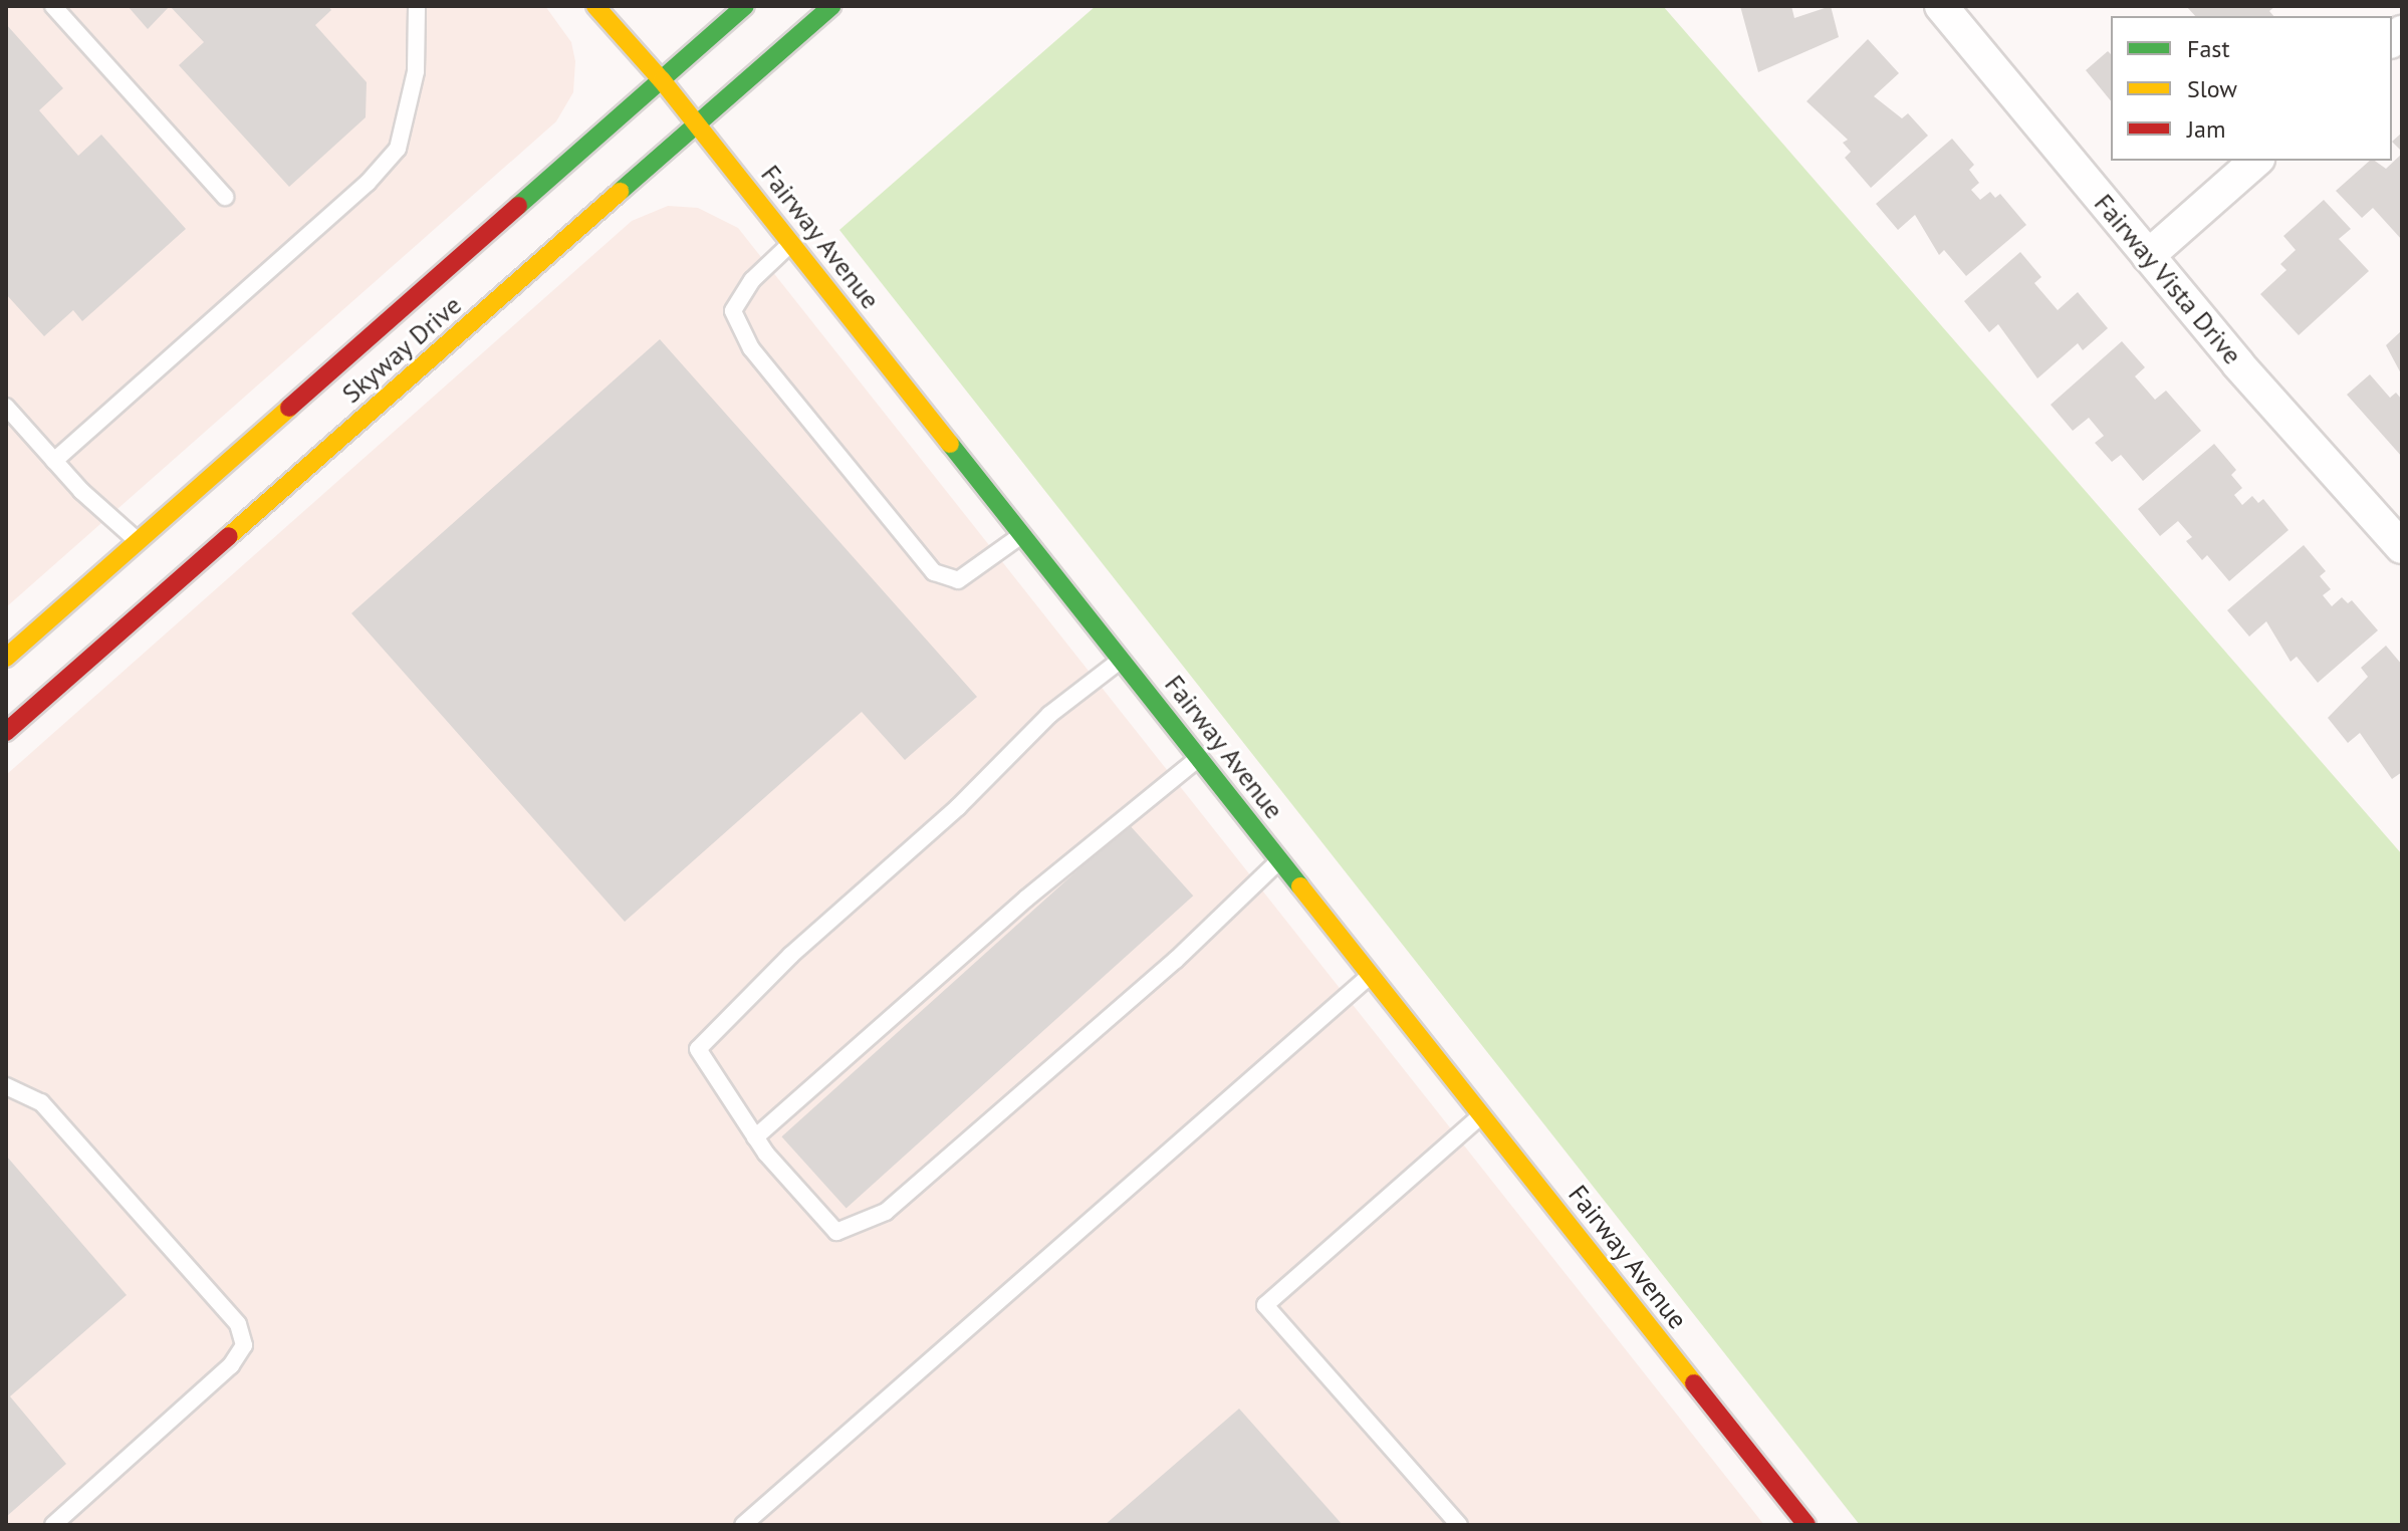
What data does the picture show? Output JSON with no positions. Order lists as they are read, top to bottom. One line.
{"streets":{"main road":["Fairway Avenue","Skyway Drive"],"street":["Fairway Vista Drive"]},"crossings":[["Fairway Avenue","Skyway Drive"]],"legend":["Fast","Slow","Jam"]}
